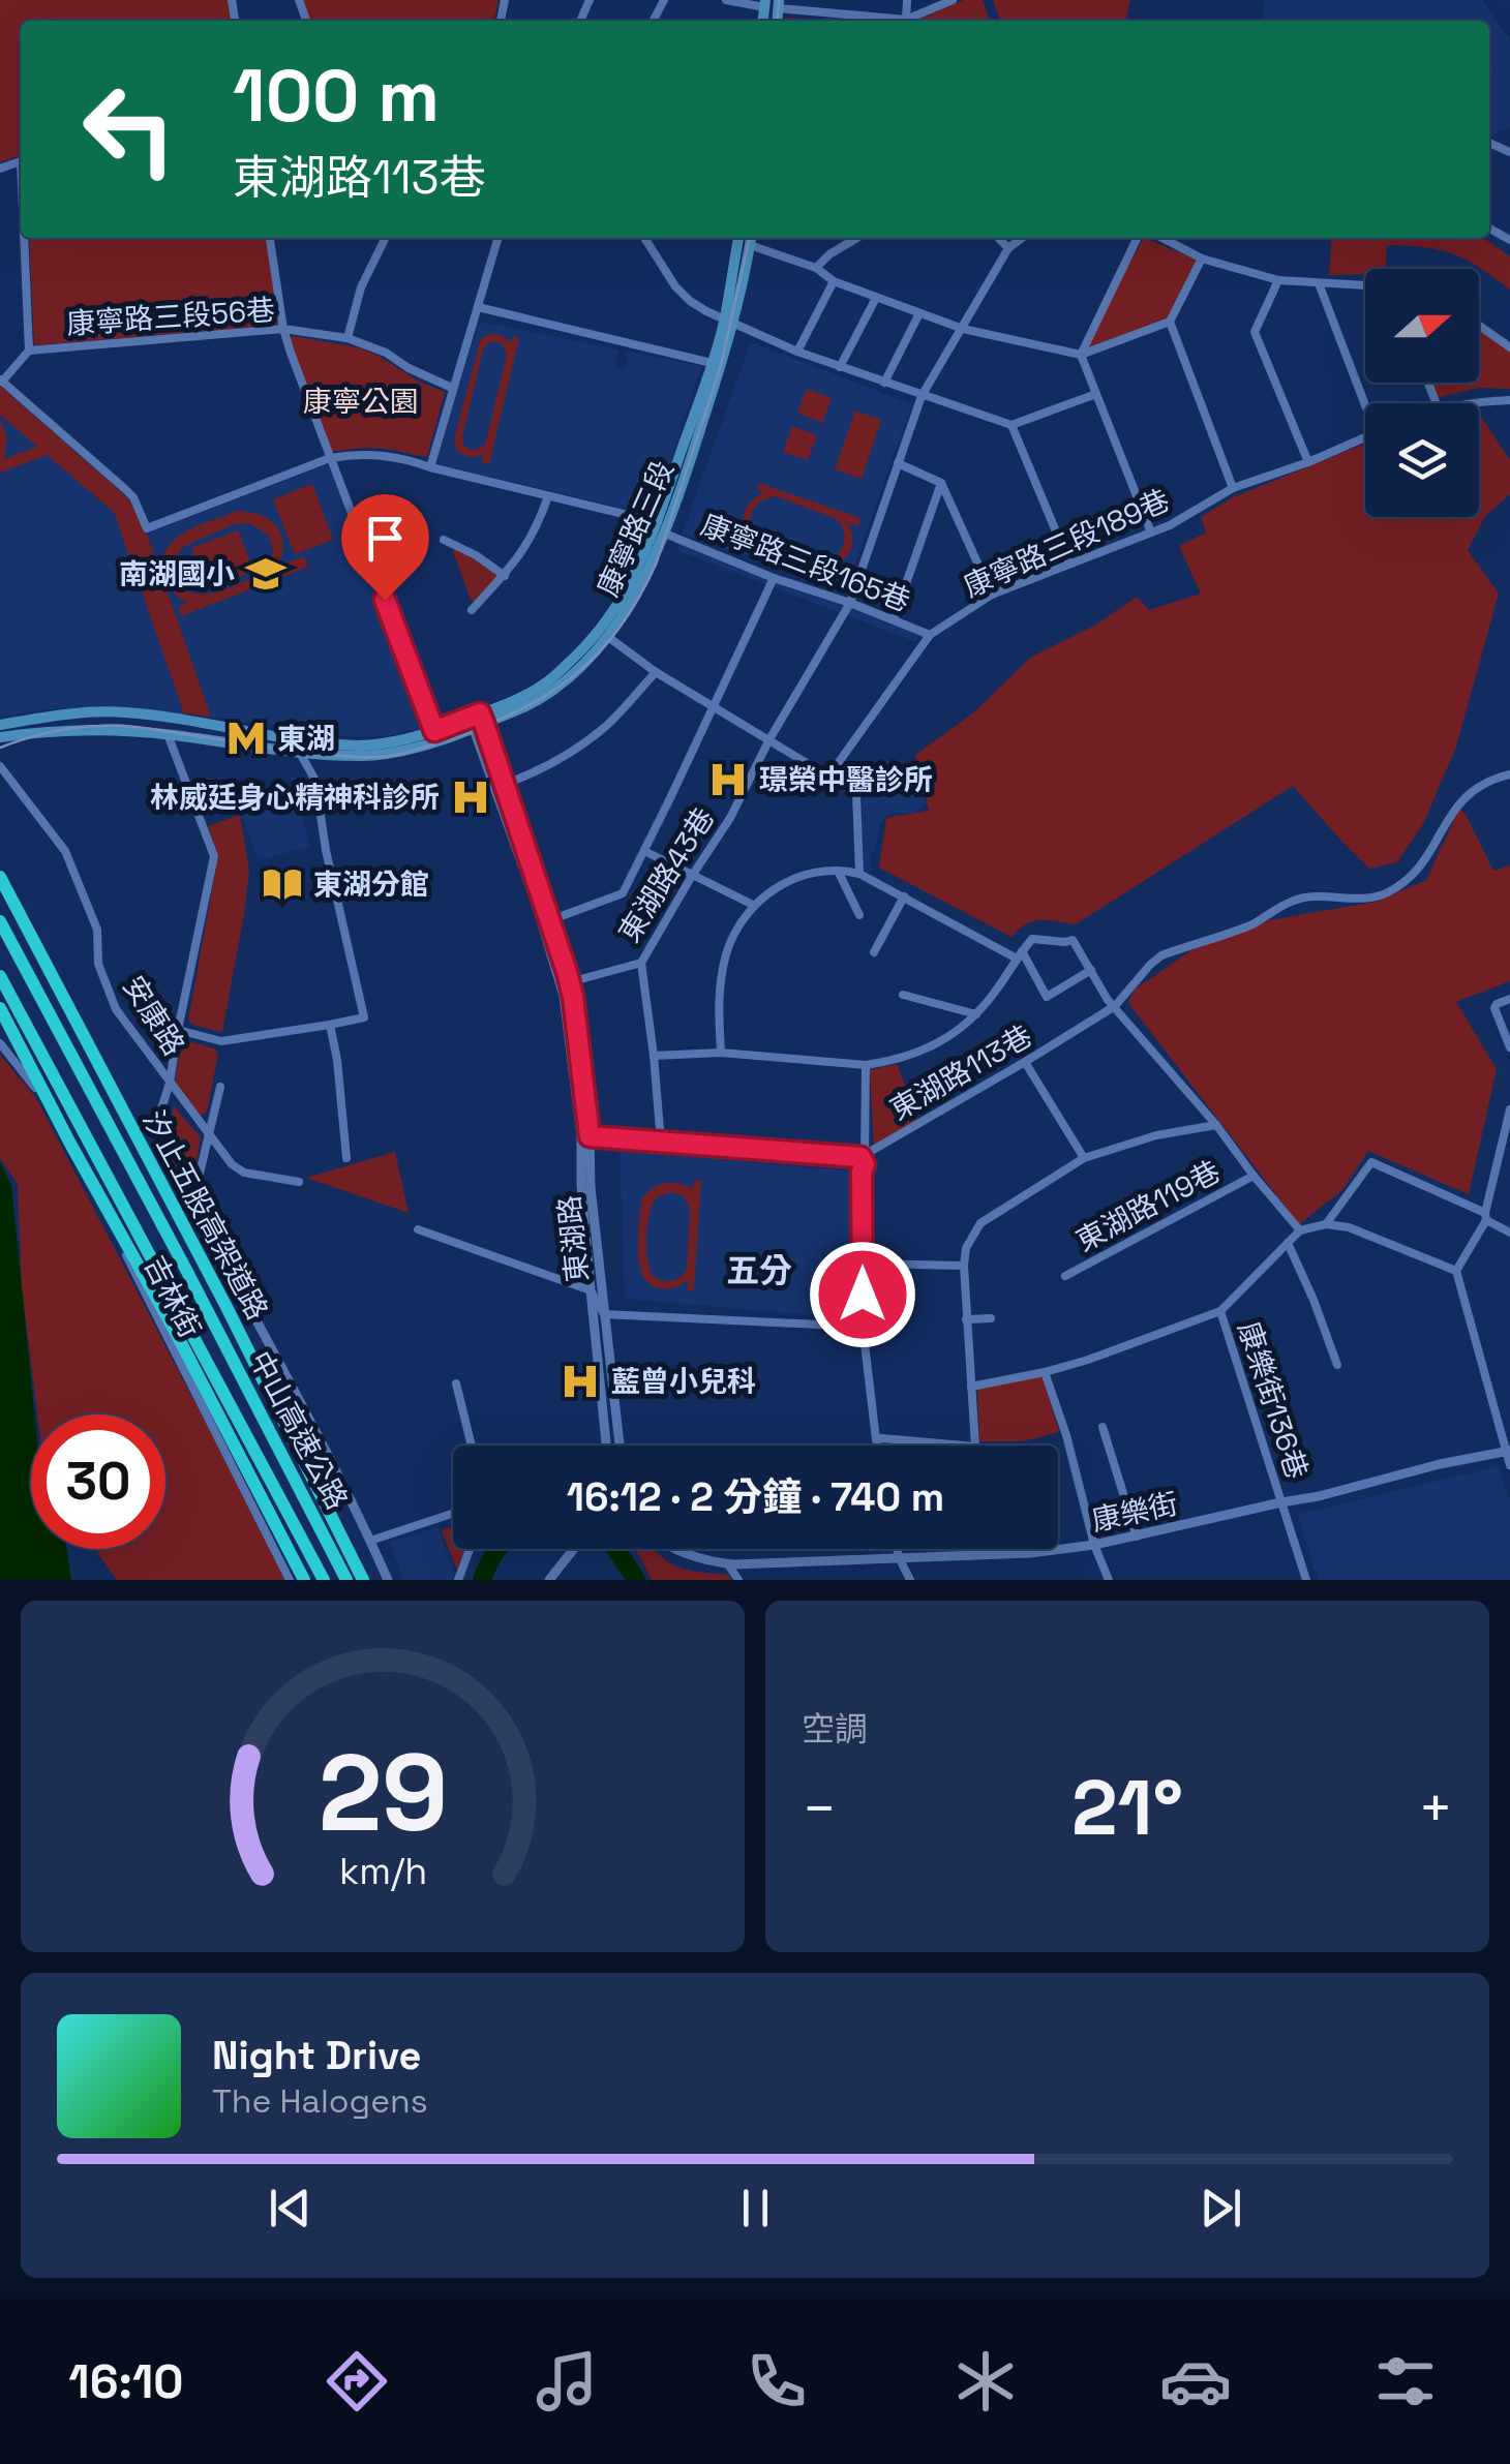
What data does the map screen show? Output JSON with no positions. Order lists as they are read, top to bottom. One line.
{"streets":{"highway":["汐止五股高架道路","中山高速公路"],"main road":["康寧路三段"],"street":["康寧路三段56巷","康寧路三段189巷","康寧路三段165巷","東湖路43巷","安康路","東湖路113巷","東湖路119巷","東湖路","吉林街","康樂街136巷","康樂街"]},"crossings":[["康寧路三段","康寧路三段165巷"],["康寧路三段","東湖路"],["康寧路三段189巷","康寧路三段165巷"],["康寧路三段165巷","東湖路43巷"],["東湖路43巷","東湖路"],["康樂街136巷","康樂街"]],"districts":["五分"],"parks":["康寧公園"],"places":{"school or university":["南湖國小"],"metro station":["東湖"],"hospital":["璟榮中醫診所","林威廷身心精神科診所","藍曾小兒科"],"library":["東湖分館"]},"north":"right","page":{"turn":["100 m","東湖路113巷"],"limit":"30","trip":"16:12 · 2 分鐘 · 740 m","tile":"空調","heat":["−","21°","+"],"song":["Night Drive","The Halogens"],"tabs":"16:10","gauge":["29","km/h"]}}
